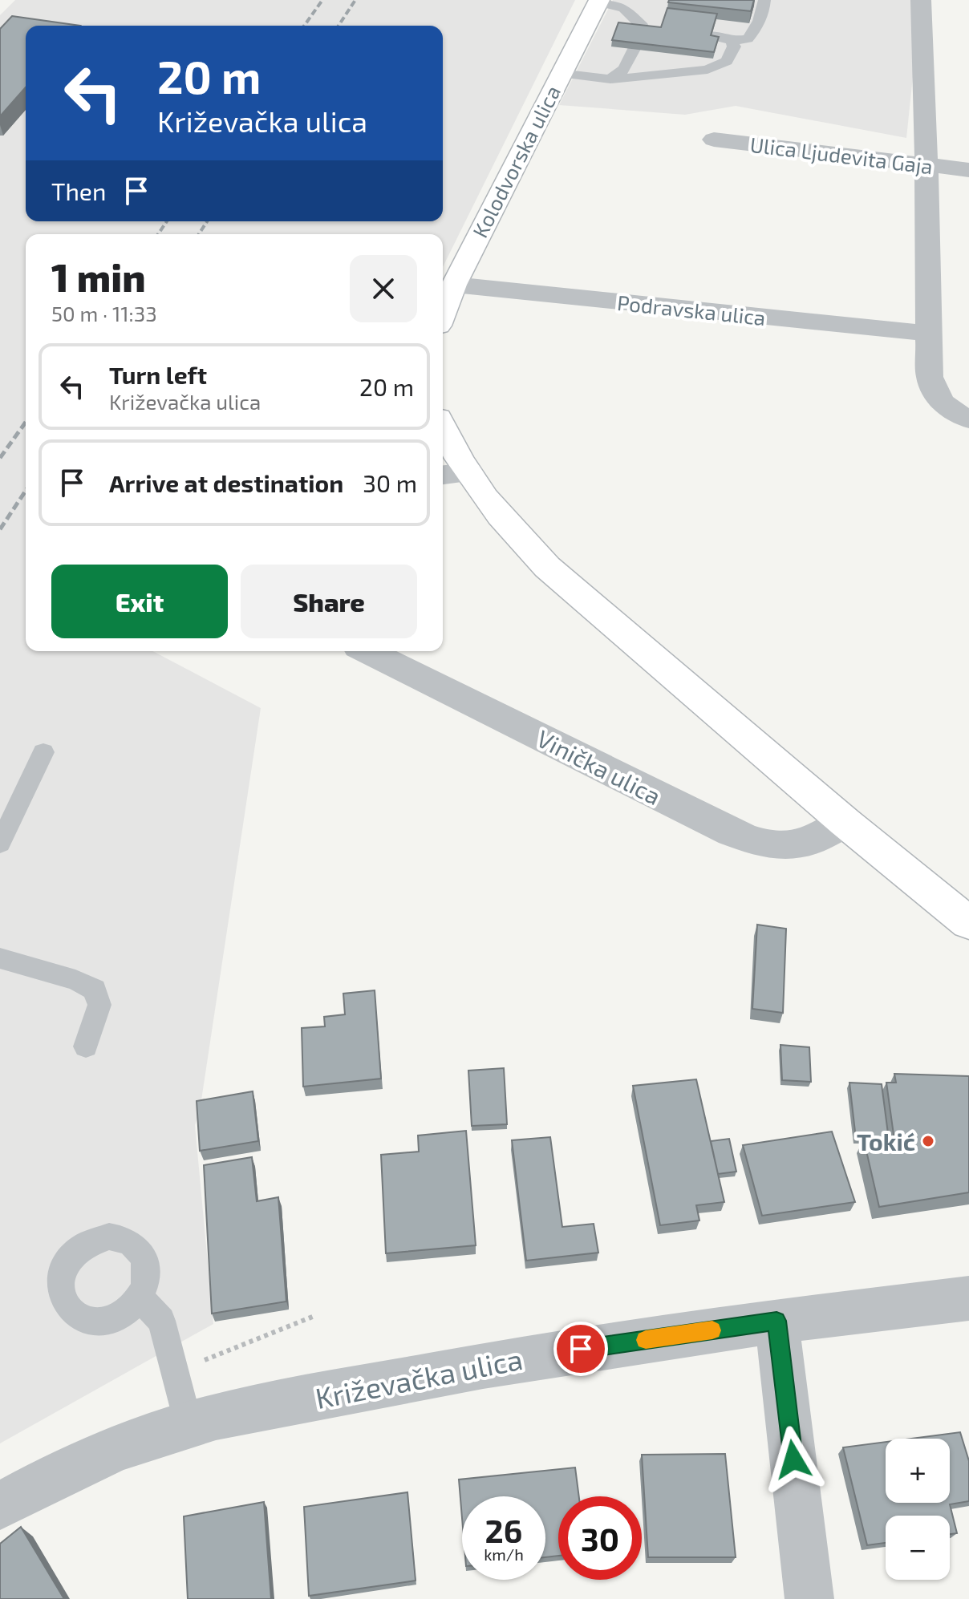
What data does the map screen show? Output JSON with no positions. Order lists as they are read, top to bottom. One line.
{"streets":{"main road":["Kolodvorska ulica"],"street":["Ulica Ljudevita Gaja","Podravska ulica","Vinička ulica","Križevačka ulica"]},"crossings":[["Kolodvorska ulica","Podravska ulica"]],"places":["Tokić"],"page":{"turn":["20 m","Križevačka ulica"],"then":"Then","heading":["1 min","50 m · 11:33"],"list":[{"name":"Turn left","note":"Križevačka ulica","value":"20 m"},{"name":"Arrive at destination","value":"30 m"}],"buttons":["Exit","Share"],"map_buttons":["+","−"],"speed":"26 km/h","limit":"30"}}
